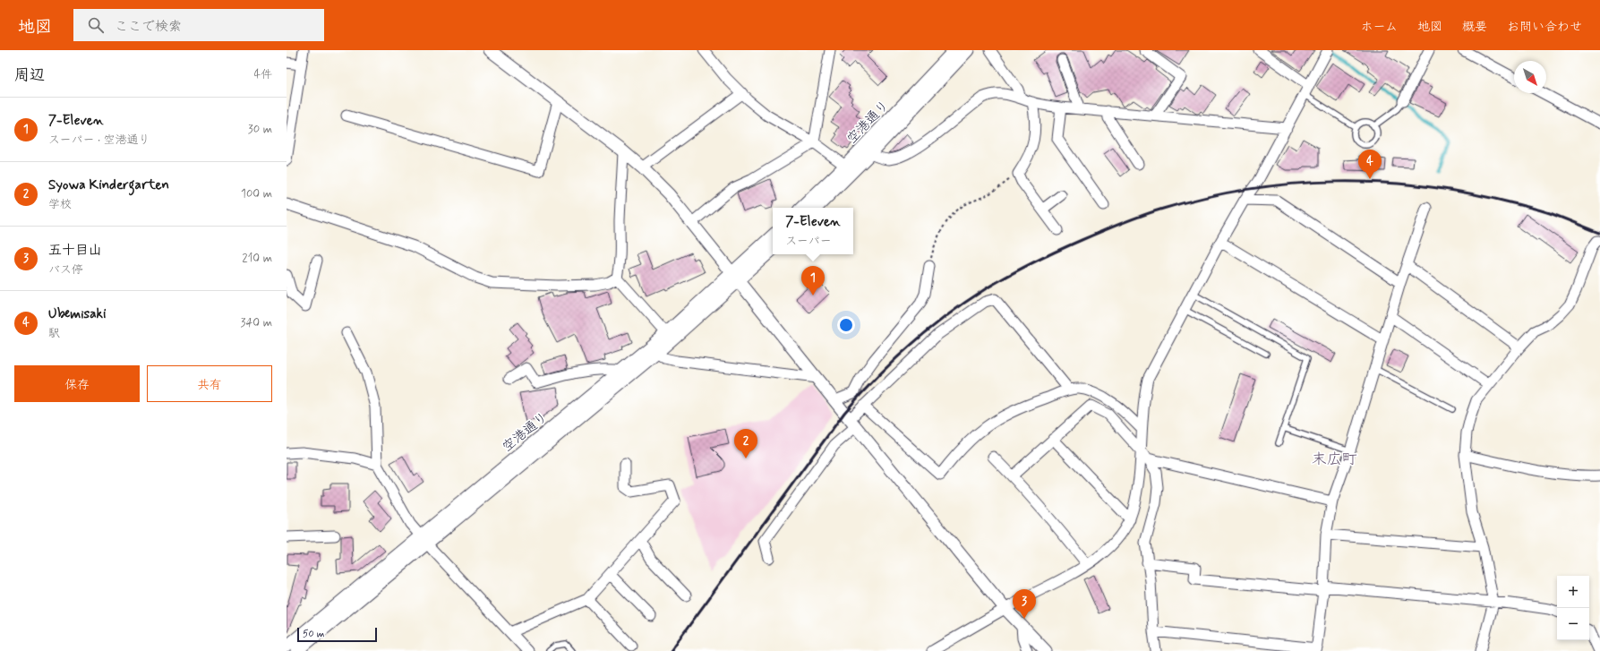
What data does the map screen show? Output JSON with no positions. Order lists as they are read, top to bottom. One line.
{"streets":{"street":["空港通り"]},"districts":["末広町"],"scale_bar":"50 m","north":"bottom right","page":{"header":"地図","search":"ここで検索","nav":["ホーム","地図","概要","お問い合わせ"],"heading":["周辺","4件"],"list":[{"mark":"1","name":"7-Eleven","note":"スーパー · 空港通り","value":"30 m"},{"mark":"2","name":"Syowa Kindergarten","note":"学校","value":"100 m"},{"mark":"3","name":"五十目山","note":"バス停","value":"210 m"},{"mark":"4","name":"Ubemisaki","note":"駅","value":"340 m"}],"pins":["4","1","2","3"],"popup":["7-Eleven","スーパー"],"buttons":["保存","共有"],"map_buttons":["+","−"],"scale":"50 m"}}
